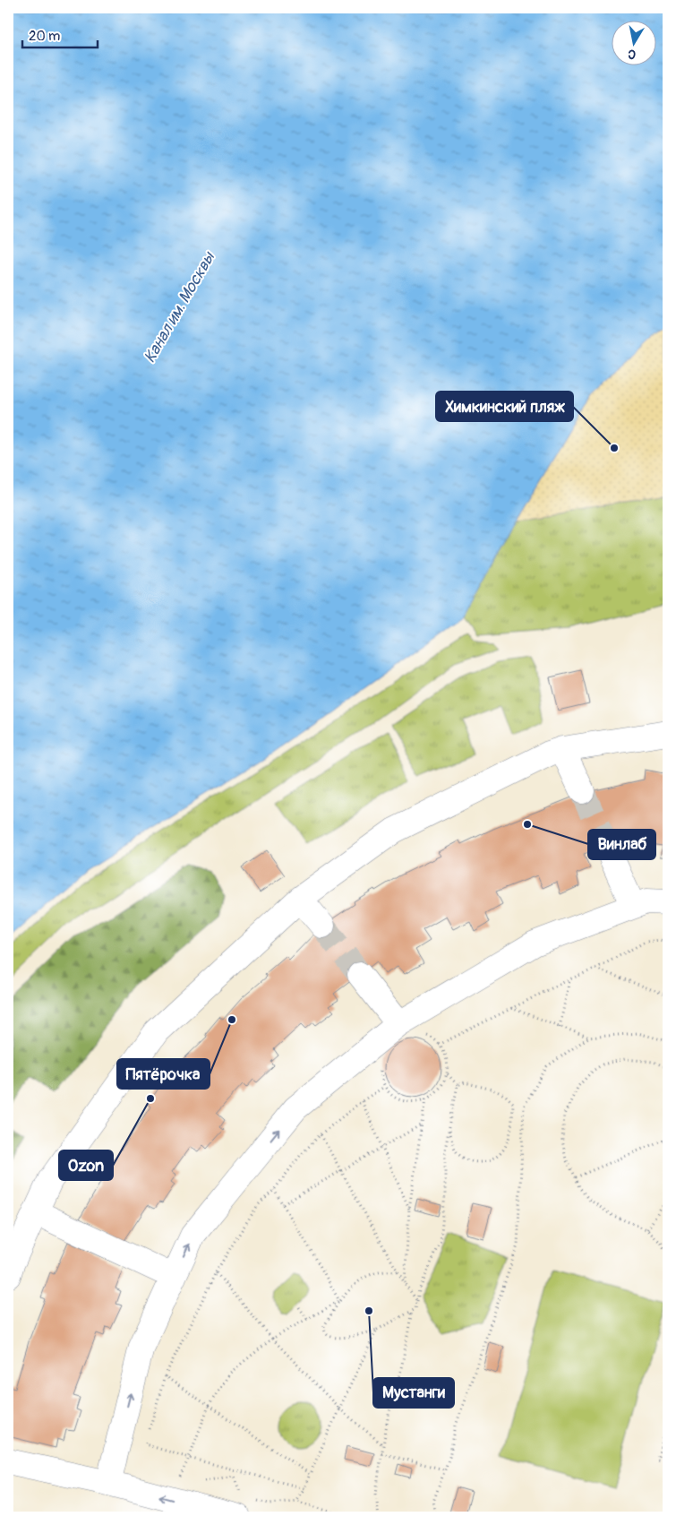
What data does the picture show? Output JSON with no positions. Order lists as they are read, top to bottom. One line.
{"water":["Канал им. Москвы"],"places":["Химкинский пляж","Винлаб","Пятёрочка","Ozon","Мустанги"],"scale_bar":"20 m","north":"bottom"}
